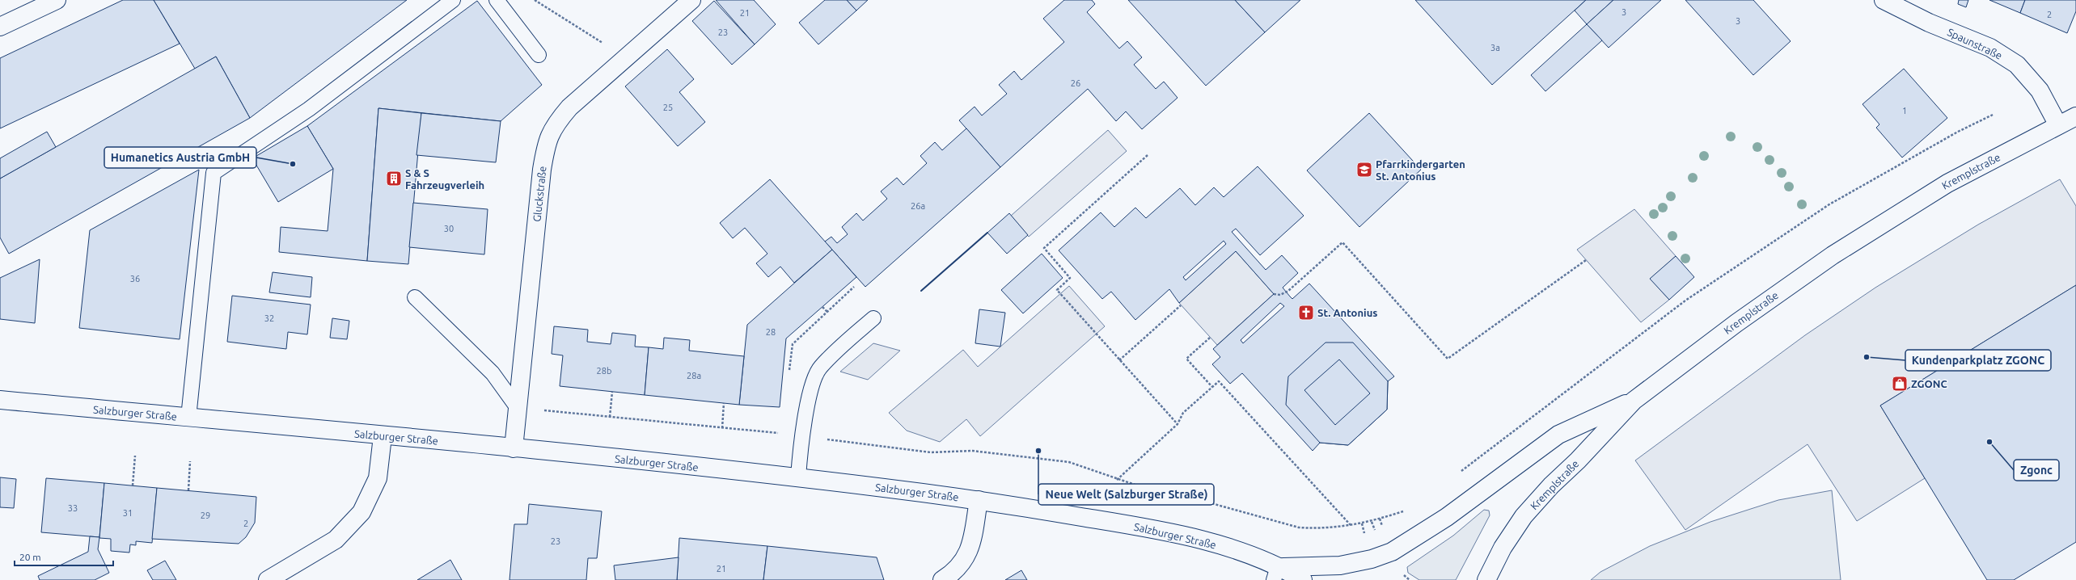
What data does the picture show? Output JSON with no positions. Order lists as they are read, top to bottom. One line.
{"streets":{"main road":["Spaunstraße","Kremplstraße","Gluckstraße","Salzburger Straße"]},"crossings":[["Spaunstraße","Kremplstraße"],["Gluckstraße","Salzburger Straße"]],"places":{"other":["Humanetics Austria GmbH","Kundenparkplatz ZGONC","Zgonc","Neue Welt (Salzburger Straße)"],"school or university":["Pfarrkindergarten St. Antonius"],"building":["S & S Fahrzeugverleih"],"church":["St. Antonius"],"shop":["ZGONC"]},"house_numbers":["3","21","2","3","23","3a","26","25","1","26a","30","36","32","28","28b","28a","33","31","29","2","23","21"],"scale_bar":"20 m"}
